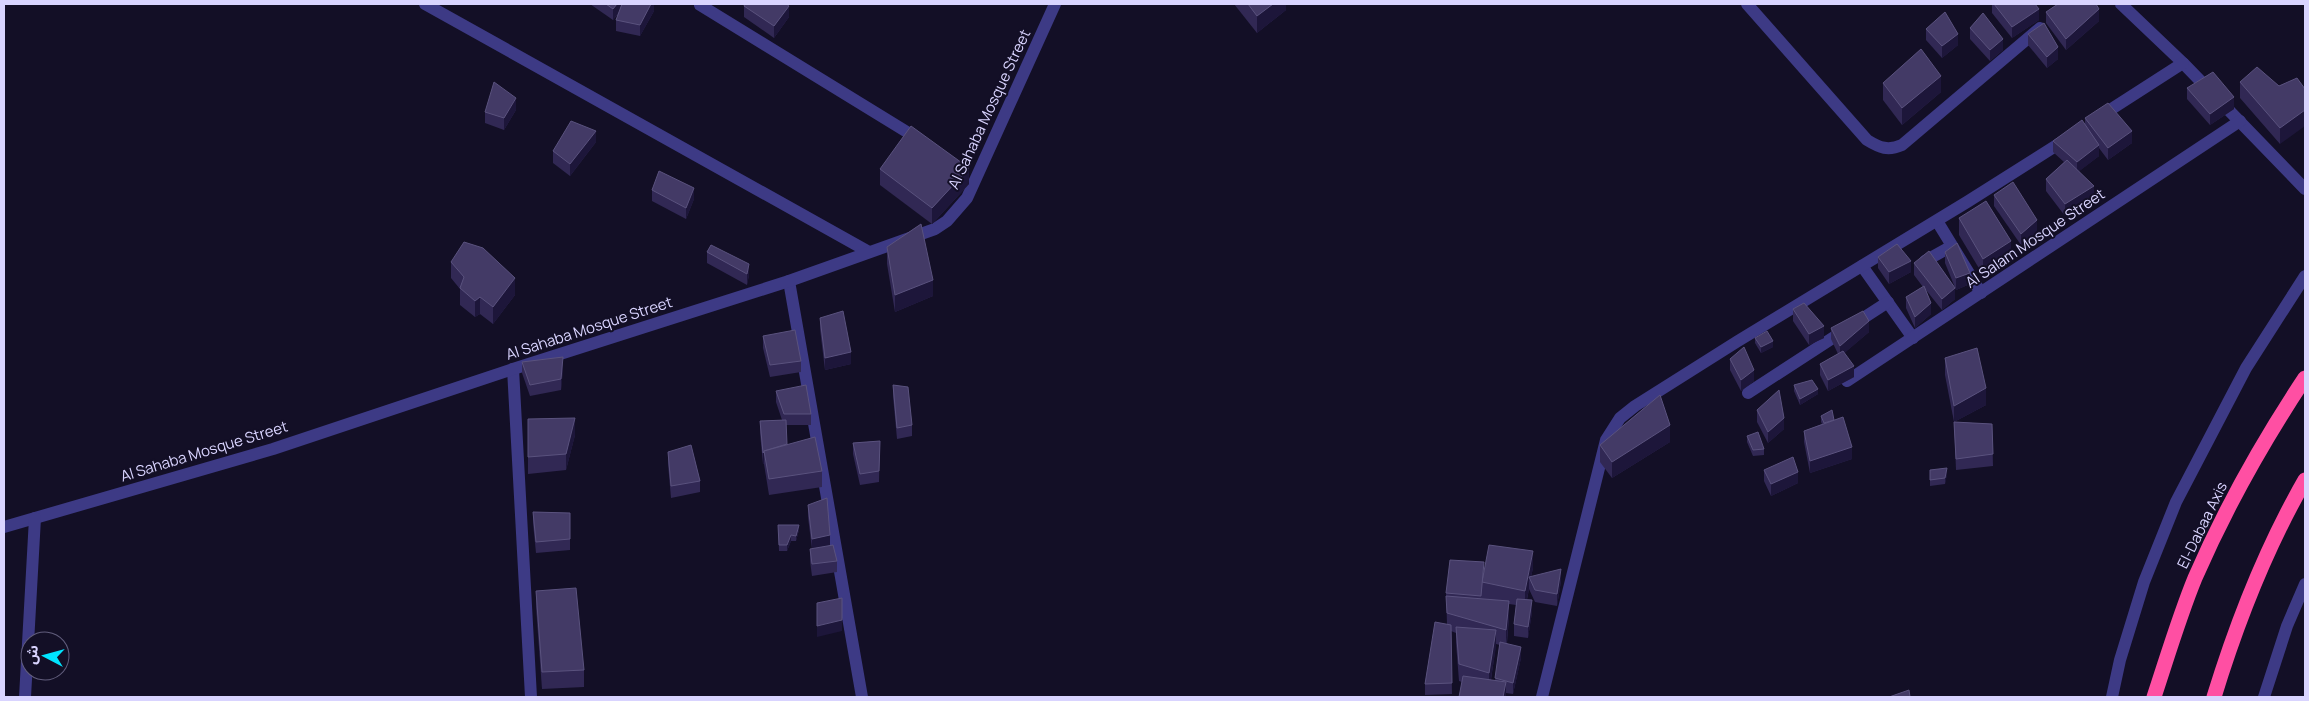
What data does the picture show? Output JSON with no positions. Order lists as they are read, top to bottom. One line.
{"streets":{"highway":["El-Dabaa Axis"],"street":["Al Sahaba Mosque Street","Al Salam Mosque Street"]},"north":"left"}
